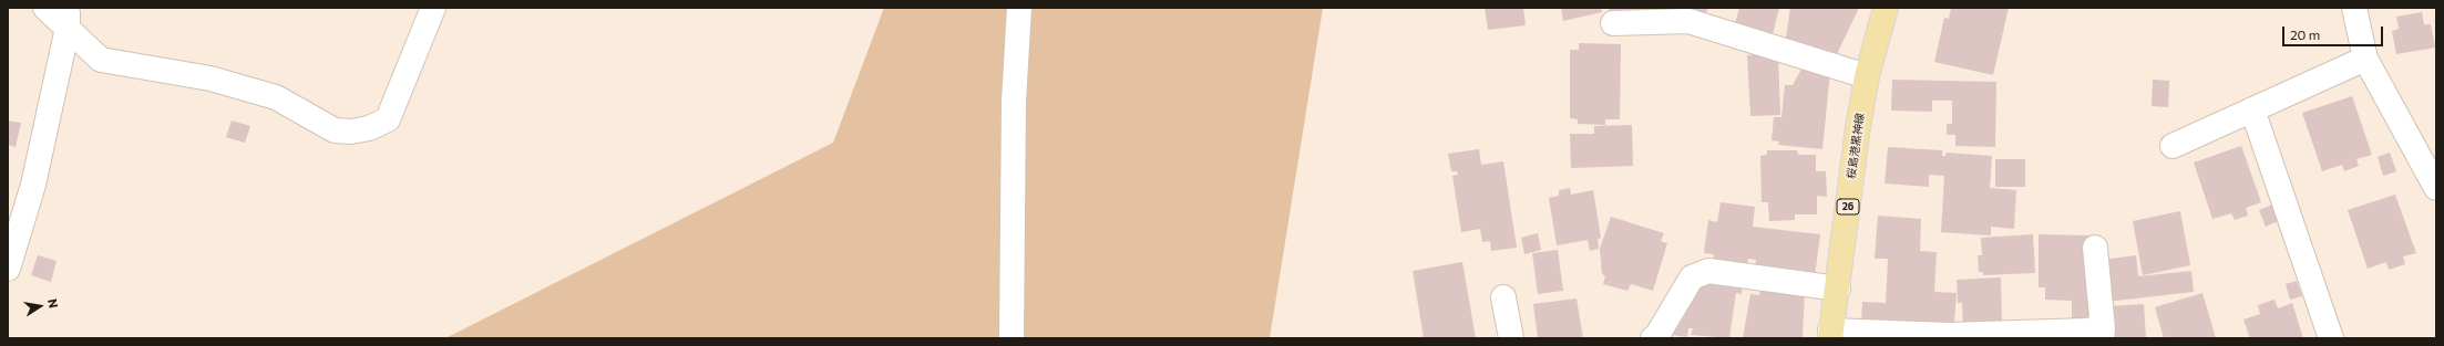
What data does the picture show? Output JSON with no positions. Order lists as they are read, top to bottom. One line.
{"streets":{"main road":["桜島港黒神線","26"]},"scale_bar":"20 m","north":"right"}
